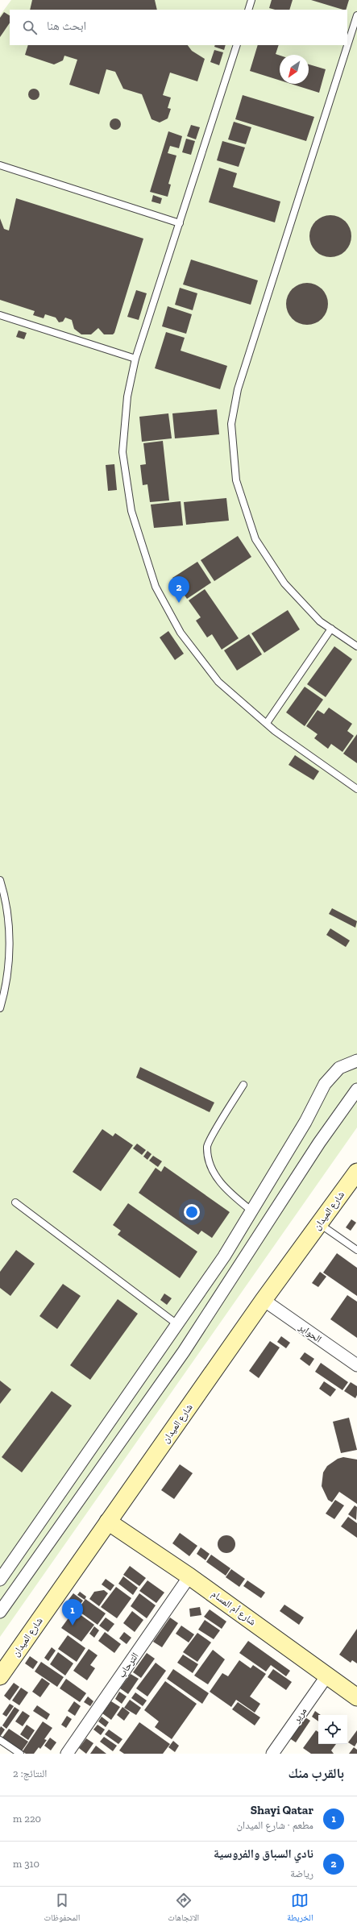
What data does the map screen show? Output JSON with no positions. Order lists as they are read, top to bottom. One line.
{"streets":{"street":["شارع الميدان","الحواير","شارع أم المسام","الترحاب","مرير"]},"crossings":[["شارع الميدان","الحواير"],["شارع الميدان","شارع أم المسام"],["شارع أم المسام","الترحاب"],["شارع أم المسام","مرير"]],"north":"bottom left","page":{"search":"ابحث هنا","pins":["2","1"],"heading":["بالقرب منك","النتائج: 2"],"list":[{"mark":"1","name":"Shayi Qatar","note":"مطعم · شارع الميدان","value":"220 m"},{"mark":"2","name":"نادي السباق والفروسية","note":"رياضة","value":"310 m"}],"nav":["الخريطة","الاتجاهات","المحفوظات"]}}
